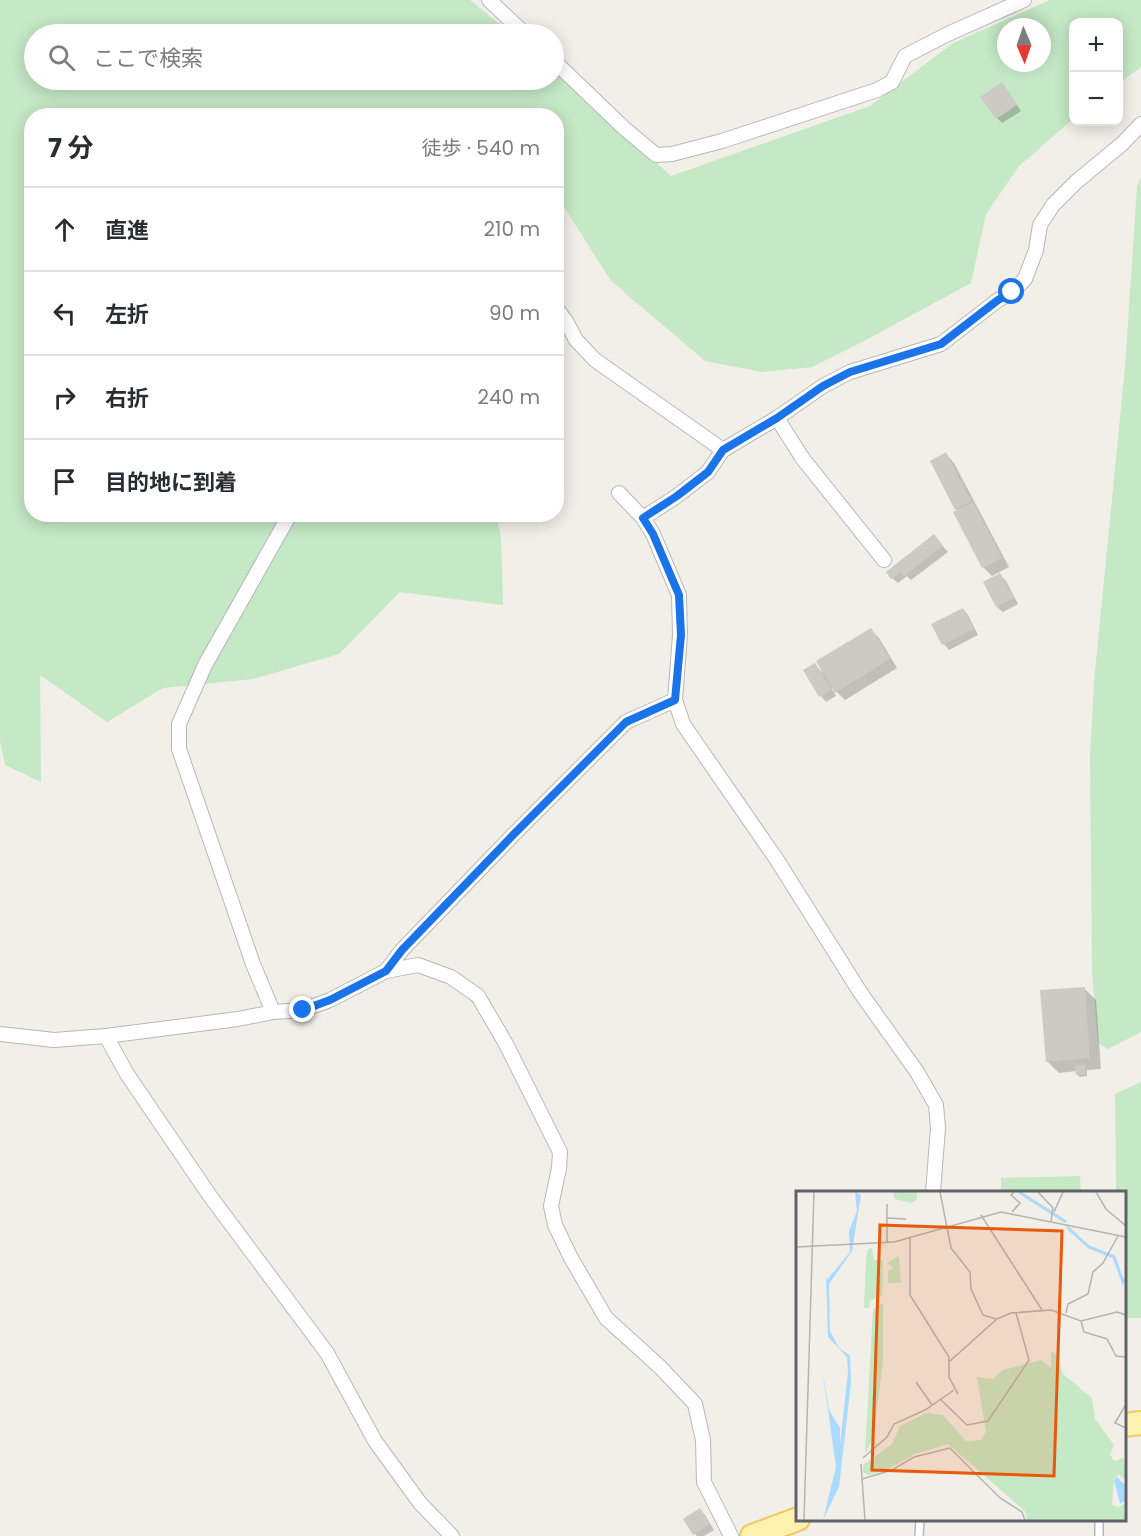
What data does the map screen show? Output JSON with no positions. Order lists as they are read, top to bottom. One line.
{"north":"bottom","page":{"map_buttons":["+","−"],"search":"ここで検索","heading":["7 分","徒歩 · 540 m"],"list":[["直進","210 m"],["左折","90 m"],["右折","240 m"],"目的地に到着"]}}
